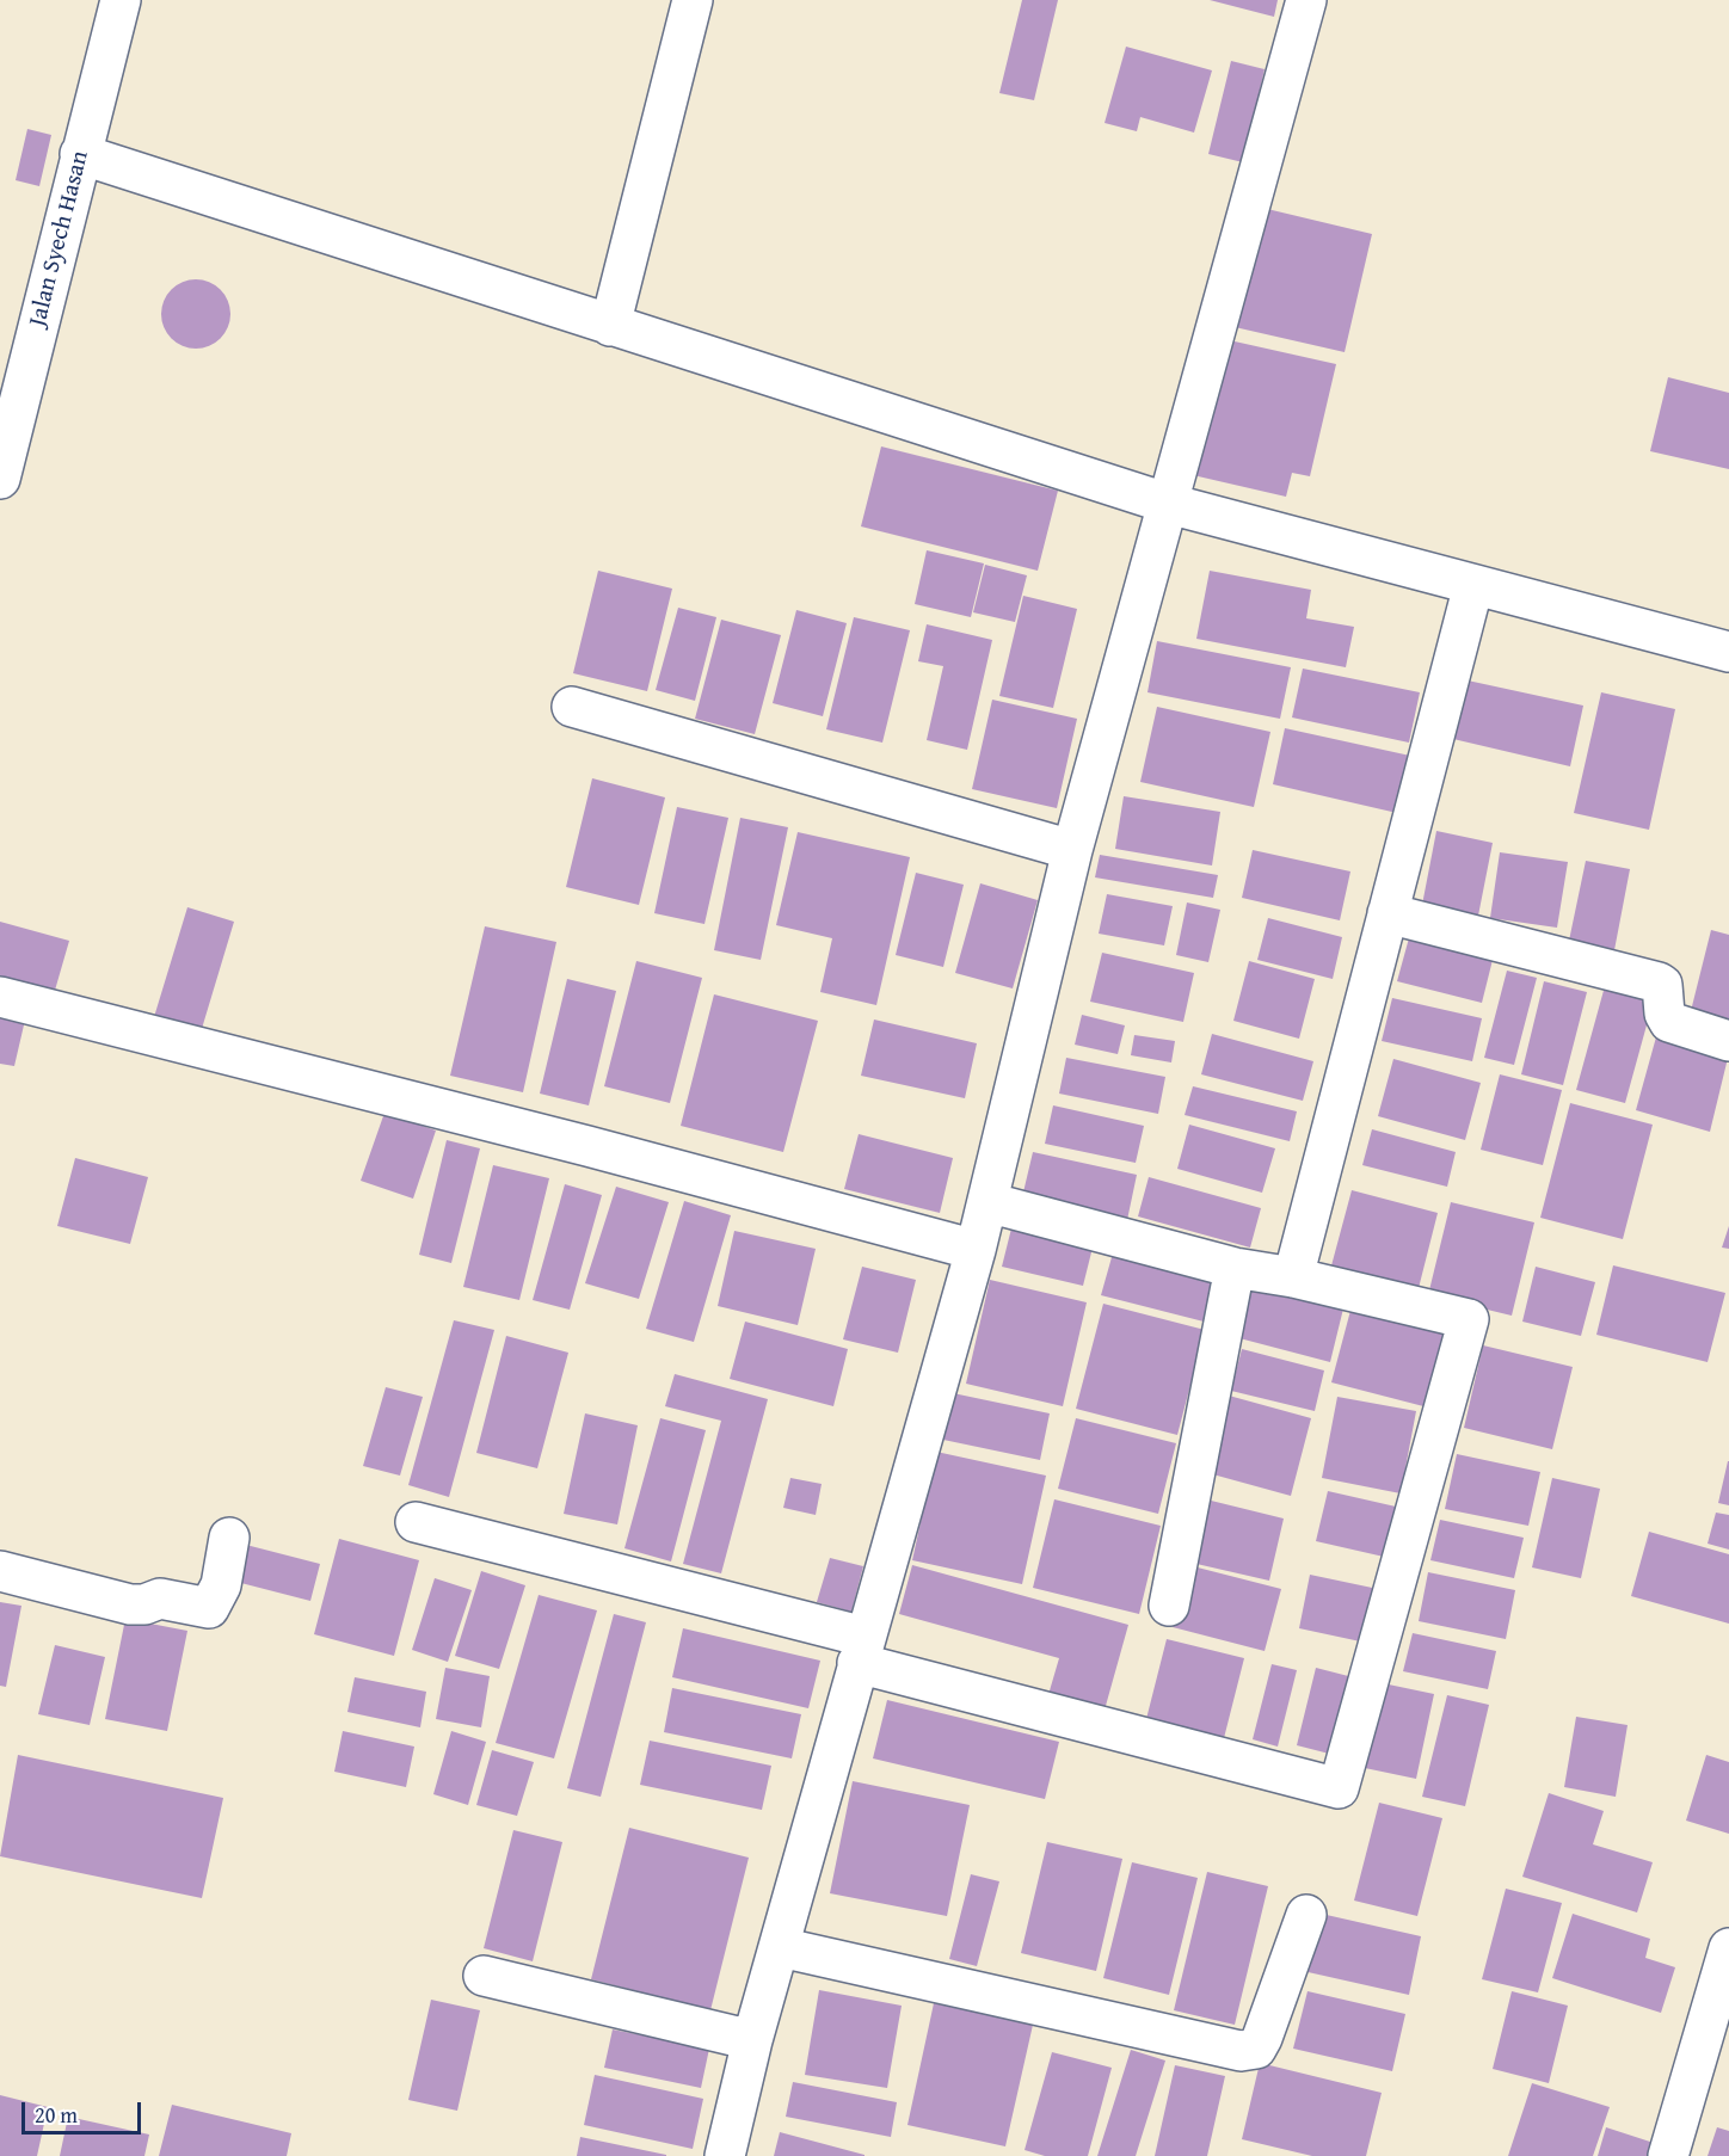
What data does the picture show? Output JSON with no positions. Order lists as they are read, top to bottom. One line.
{"streets":{"street":["Jalan Syech Hasan"]},"scale_bar":"20 m"}
